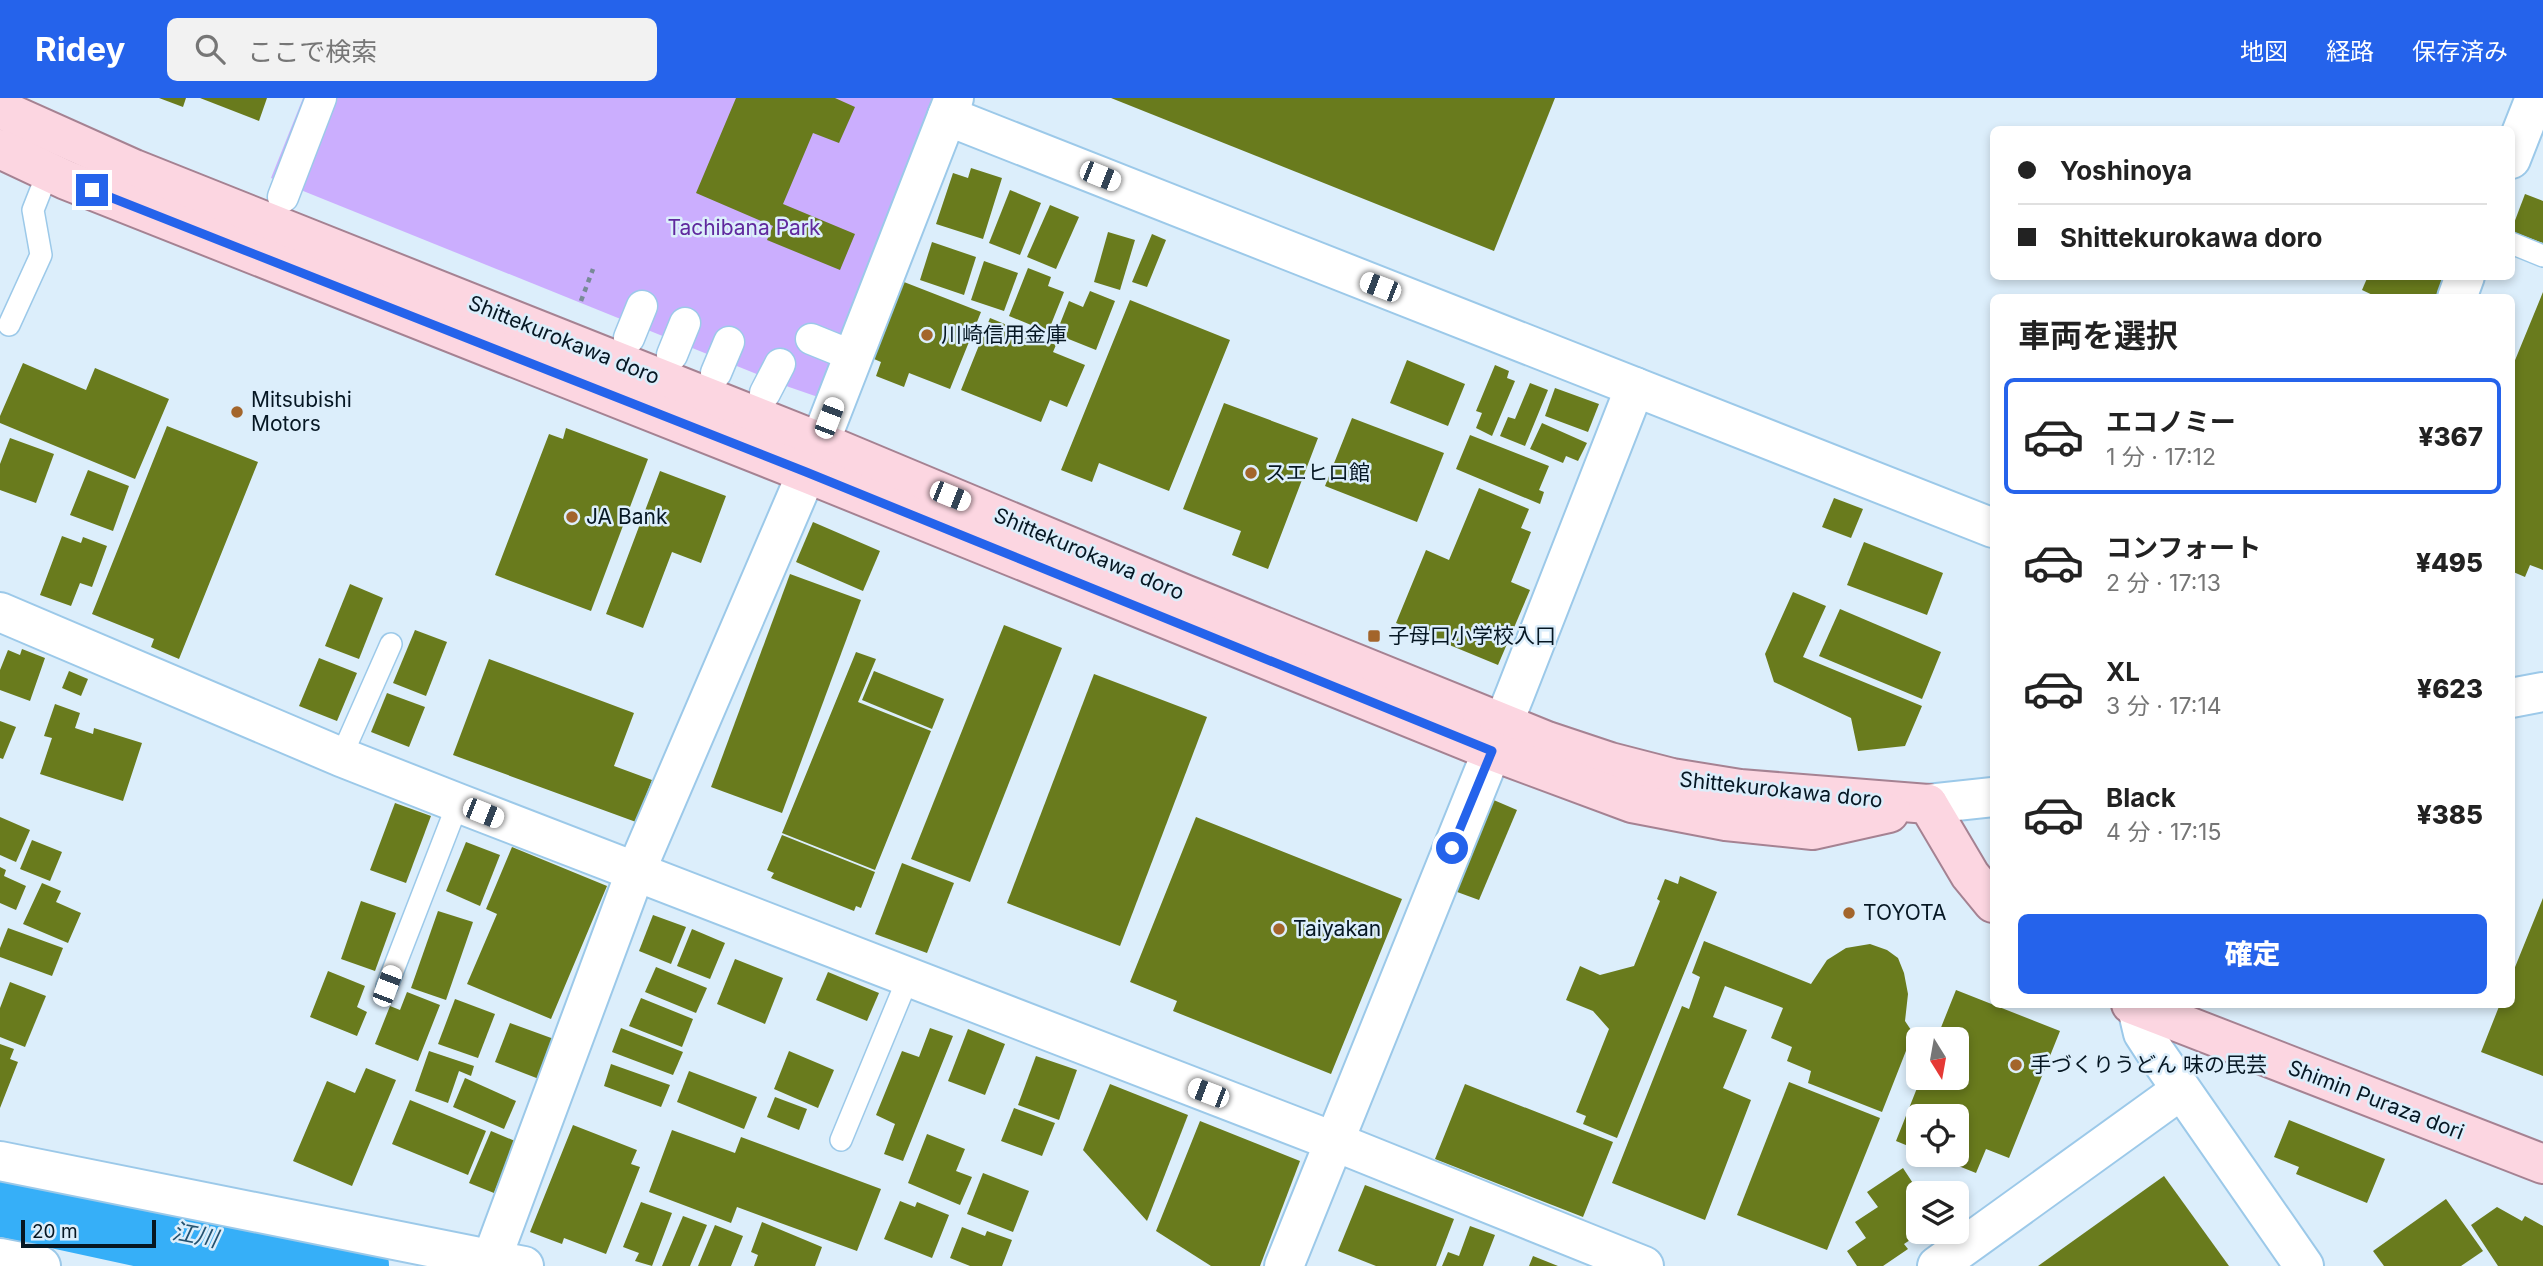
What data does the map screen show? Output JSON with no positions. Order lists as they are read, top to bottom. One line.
{"streets":{"main road":["Shittekurokawa doro","Shimin Puraza dori"]},"water":["江川"],"parks":["Tachibana Park"],"places":{"other":["川崎信用金庫","Mitsubishi Motors","スエヒロ館","JA Bank","TOYOTA","Taiyakan","手づくりうどん 味の民芸"],"transit":["子母口小学校入口"]},"scale_bar":"20 m","north":"bottom","page":{"header":"Ridey","search":"ここで検索","nav":["地図","経路","保存済み"],"banner":["Yoshinoya","Shittekurokawa doro"],"heading":"車両を選択","list":[{"name":"エコノミー","note":"1 分 · 17:12","value":"¥367"},{"name":"コンフォート","note":"2 分 · 17:13","value":"¥495"},{"name":"XL","note":"3 分 · 17:14","value":"¥623"},{"name":"Black","note":"4 分 · 17:15","value":"¥385"}],"buttons":"確定","scale":"20 m"}}
